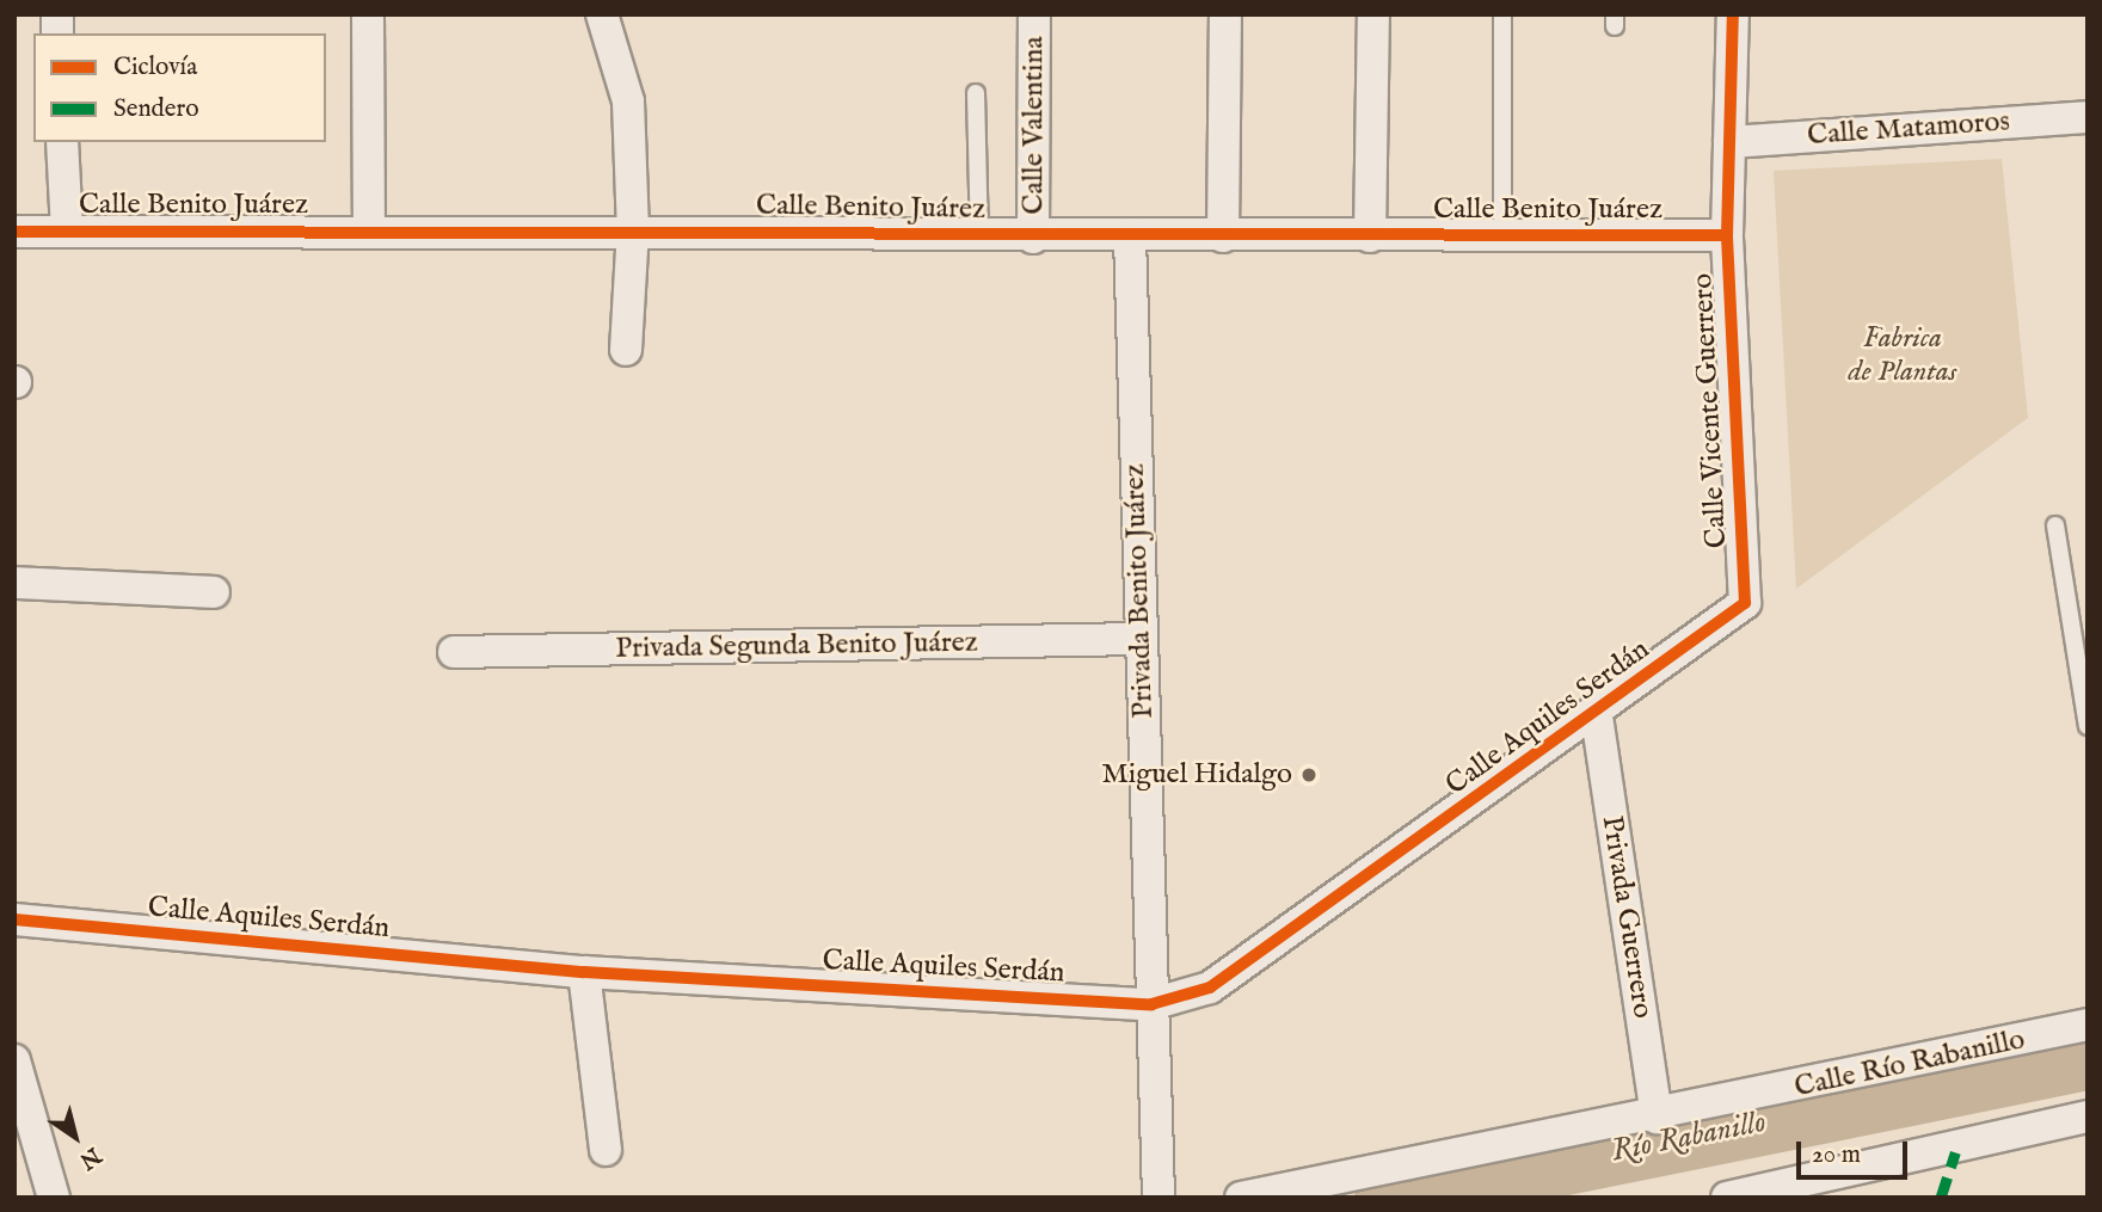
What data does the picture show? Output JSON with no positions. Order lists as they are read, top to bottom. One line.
{"streets":{"street":["Calle Valentina","Calle Matamoros","Calle Benito Juárez","Calle Vicente Guerrero","Privada Benito Juárez","Privada Segunda Benito Juárez","Calle Aquiles Serdán","Privada Guerrero","Calle Río Rabanillo"]},"crossings":[["Calle Valentina","Calle Benito Juárez"],["Calle Matamoros","Calle Vicente Guerrero"],["Calle Benito Juárez","Calle Vicente Guerrero"],["Calle Benito Juárez","Privada Benito Juárez"],["Calle Vicente Guerrero","Calle Aquiles Serdán"],["Privada Benito Juárez","Privada Segunda Benito Juárez"],["Privada Benito Juárez","Calle Aquiles Serdán"],["Calle Aquiles Serdán","Privada Guerrero"],["Privada Guerrero","Calle Río Rabanillo"]],"water":["Río Rabanillo"],"parks":["Fabrica de Plantas"],"places":["Miguel Hidalgo"],"legend":["Ciclovía","Sendero"],"scale_bar":"20 m","north":"bottom right"}
